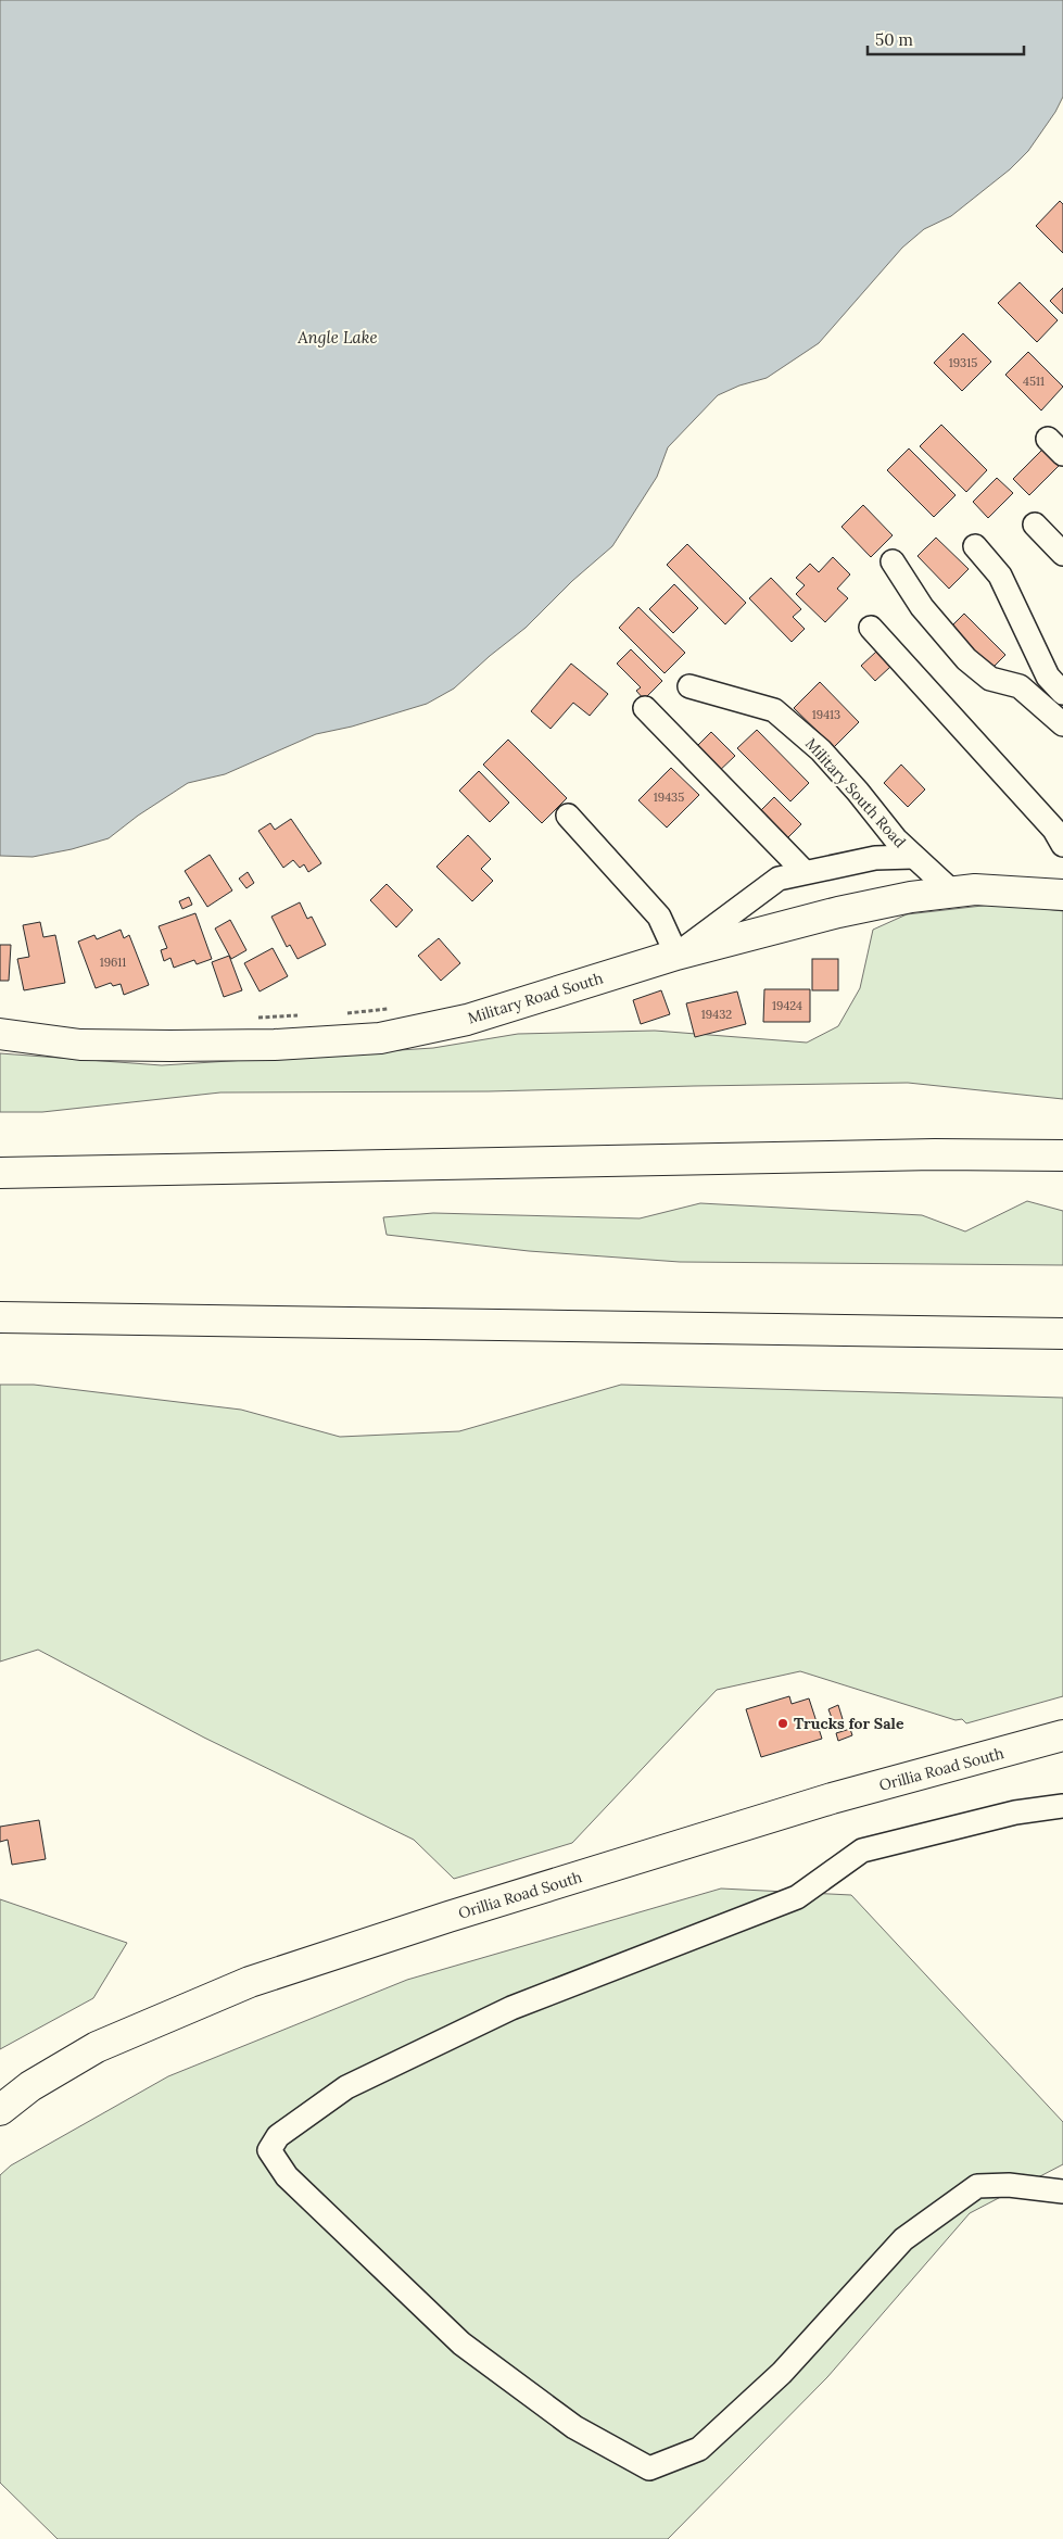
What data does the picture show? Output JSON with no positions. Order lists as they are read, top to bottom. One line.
{"streets":{"main road":["Military Road South","Orillia Road South"],"street":["Military South Road"]},"crossings":[["Military South Road","Military Road South"]],"water":["Angle Lake"],"places":["Trucks for Sale"],"house_numbers":["19315","4511","19413","19435","19611","19424","19432"],"scale_bar":"50 m"}
